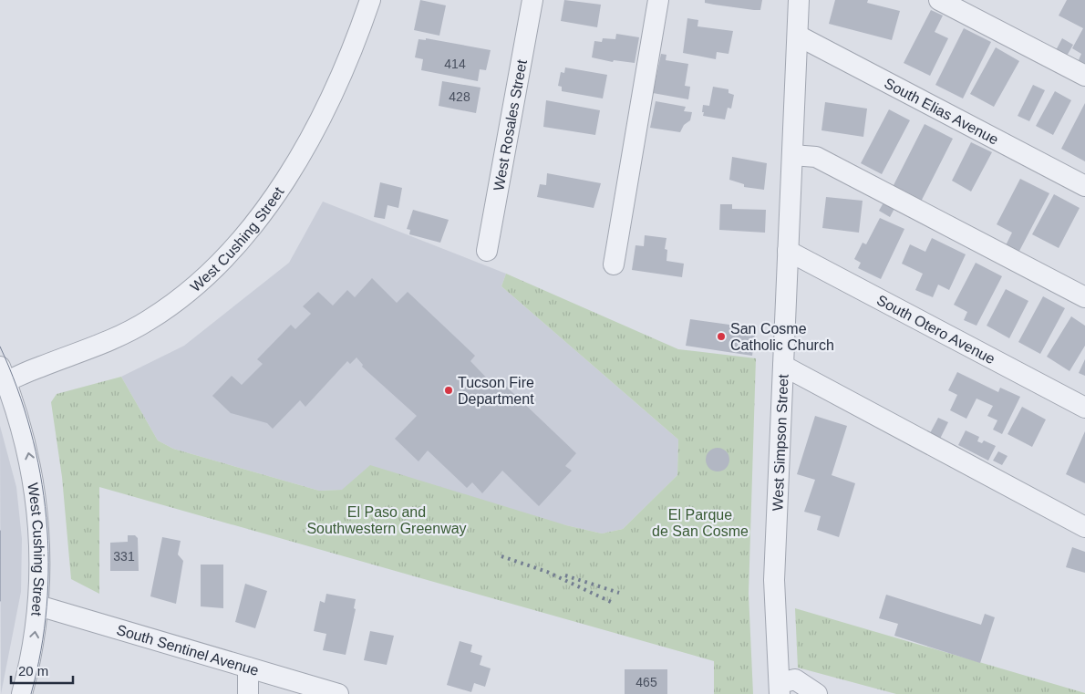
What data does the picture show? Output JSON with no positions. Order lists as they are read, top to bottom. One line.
{"streets":{"street":["South Elias Avenue","West Rosales Street","West Cushing Street","South Otero Avenue","West Simpson Street","South Sentinel Avenue"]},"crossings":[["South Elias Avenue","West Simpson Street"],["West Cushing Street","South Sentinel Avenue"],["South Otero Avenue","West Simpson Street"]],"one_way":["West Cushing Street"],"parks":["El Paso and Southwestern Greenway","El Parque de San Cosme"],"places":["San Cosme Catholic Church","Tucson Fire Department"],"house_numbers":["414","428","331","465"],"scale_bar":"20 m"}
